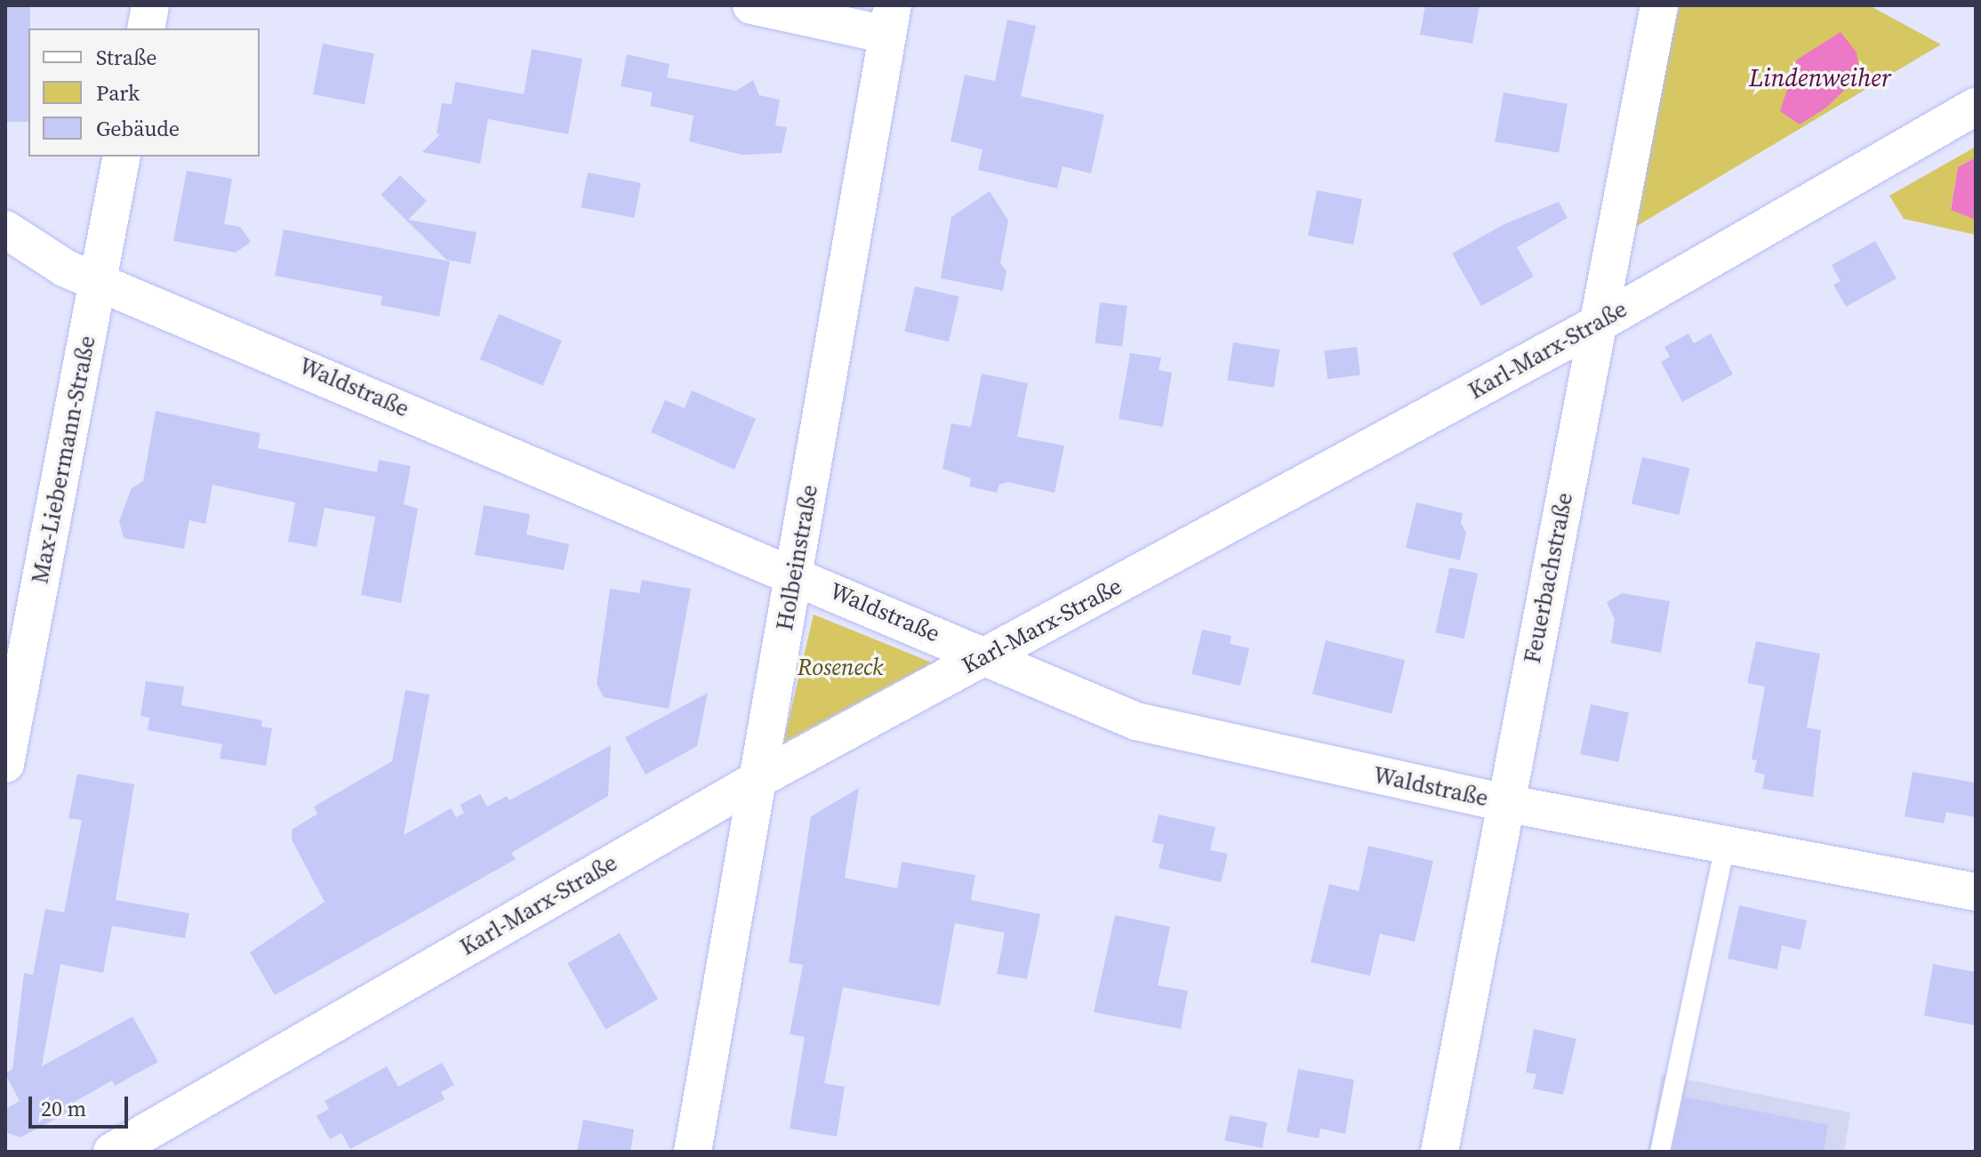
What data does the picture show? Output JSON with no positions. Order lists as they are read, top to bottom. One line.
{"streets":{"street":["Karl-Marx-Straße","Waldstraße","Max-Liebermann-Straße","Holbeinstraße","Feuerbachstraße"]},"crossings":[["Karl-Marx-Straße","Waldstraße"],["Karl-Marx-Straße","Holbeinstraße"],["Karl-Marx-Straße","Feuerbachstraße"],["Waldstraße","Max-Liebermann-Straße"],["Waldstraße","Holbeinstraße"],["Waldstraße","Feuerbachstraße"]],"water":["Lindenweiher"],"parks":["Roseneck"],"legend":["Straße","Park","Gebäude"],"scale_bar":"20 m"}
